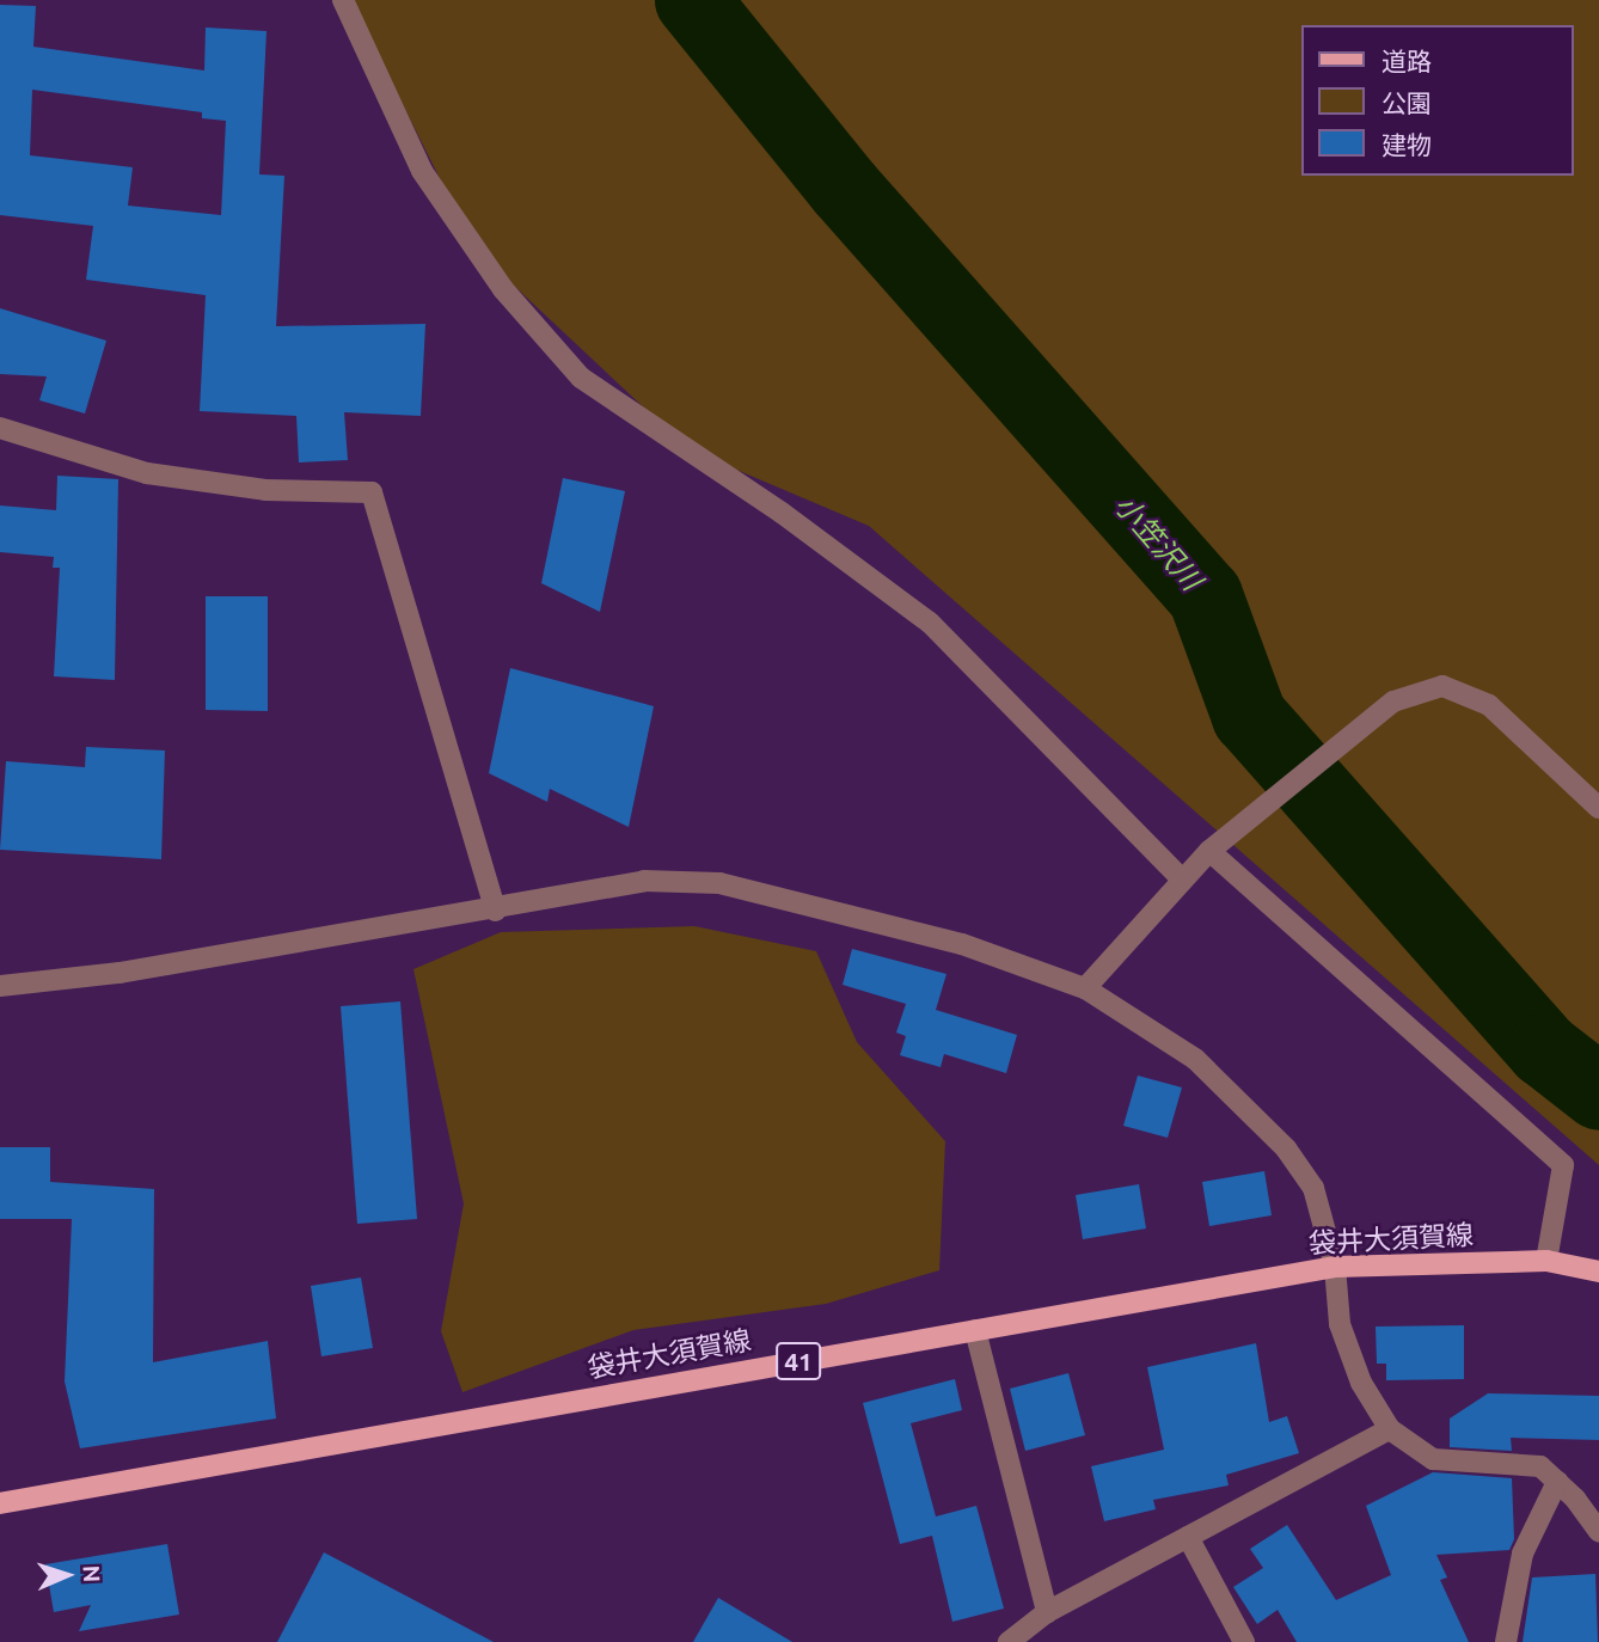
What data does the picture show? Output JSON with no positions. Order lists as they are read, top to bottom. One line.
{"streets":{"main road":["袋井大須賀線","41"]},"water":["小笠沢川"],"legend":["道路","公園","建物"],"north":"right"}
